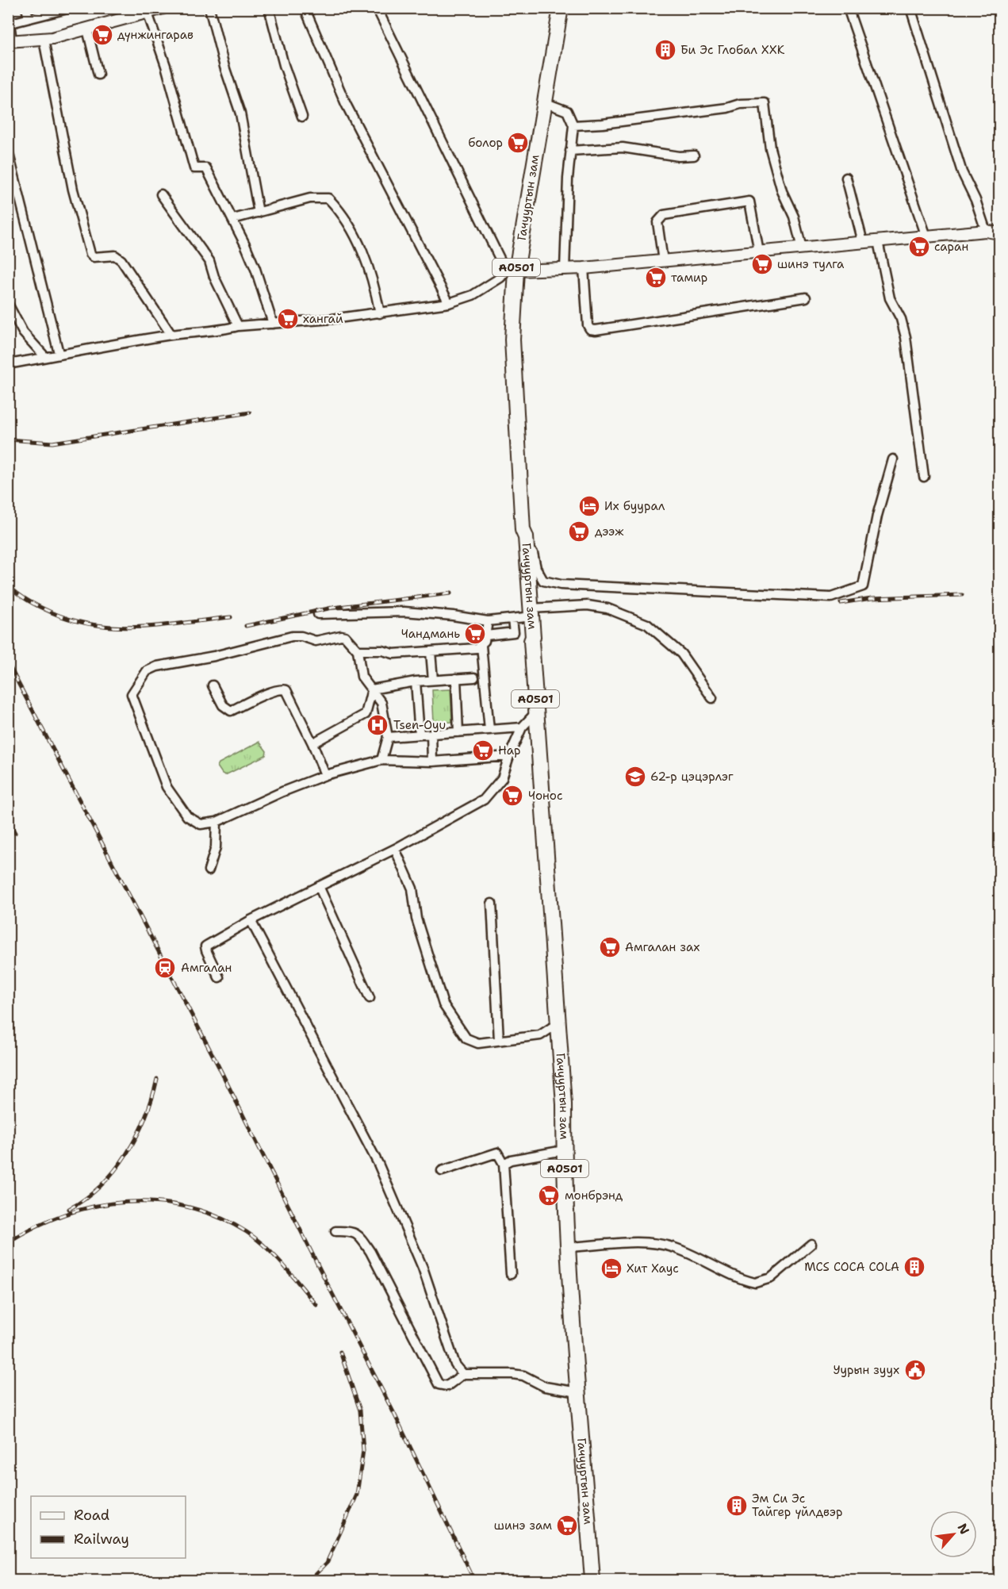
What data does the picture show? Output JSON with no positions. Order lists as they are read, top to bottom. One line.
{"streets":{"highway":["Гачууртын зам","A0501"]},"places":{"supermarket":["дүнжингарав","болор","саран","шинэ тулга","тамир","хангай","дээж","Чандмань","Нар","Чонос","Амгалан зах","монбрэнд","шинэ зам"],"building":["Би Эс Глобал ХХК","MCS COCA COLA","Эм Си Эс Тайгер үйлдвэр"],"hotel":["Их буурал","Хит Хаус"],"hospital":["Tsen-Oyu"],"school or university":["62-р цэцэрлэг"],"station":["Амгалан"],"public building":["Уурын зуух"]},"legend":["Road","Railway"],"north":"top right"}
